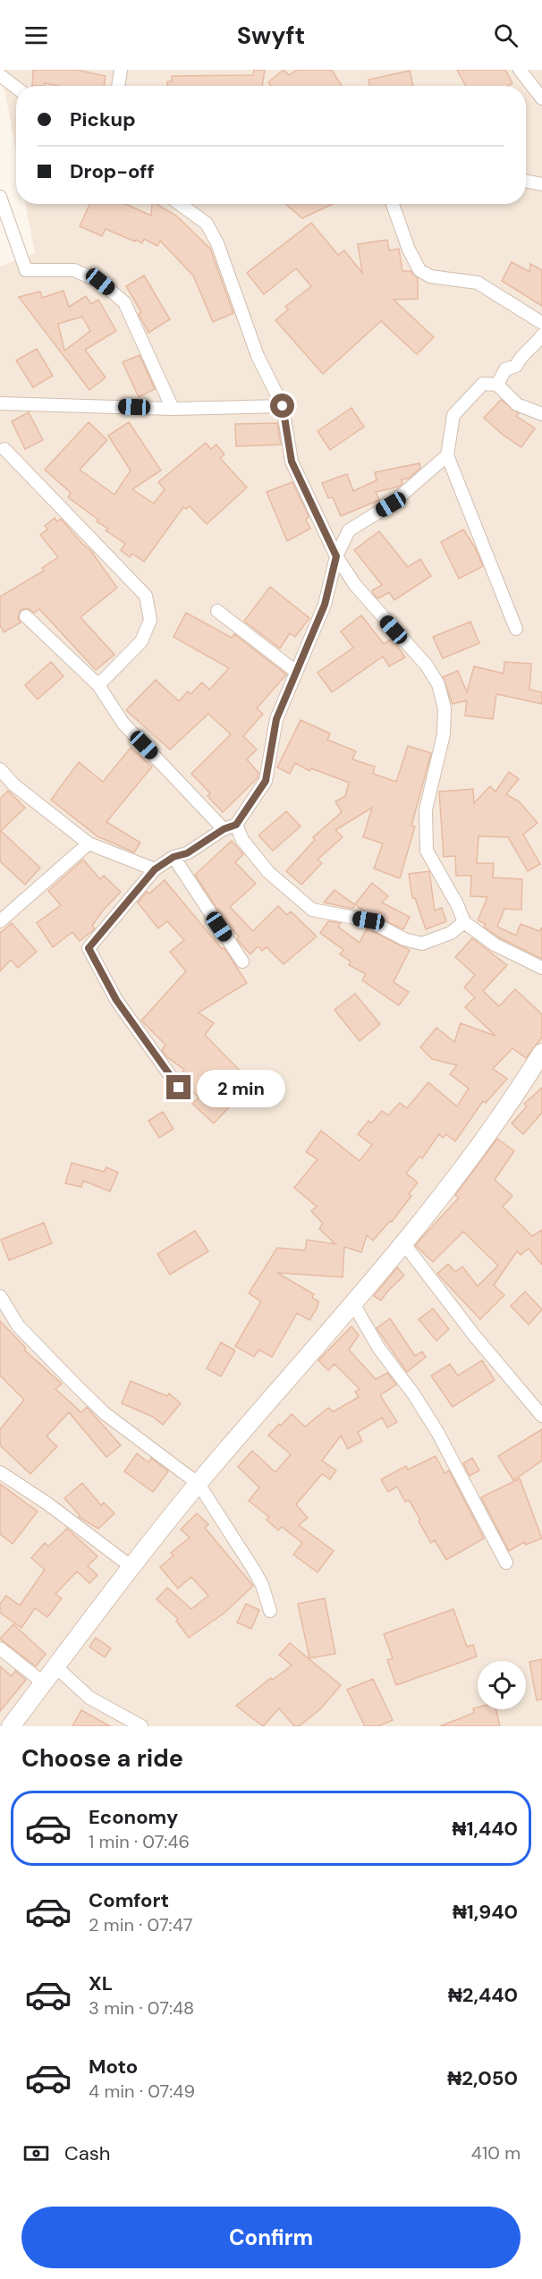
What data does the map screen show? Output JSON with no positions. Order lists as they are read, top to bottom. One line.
{"page":{"header":"Swyft","banner":["Pickup","Drop-off"],"bubble":"2 min","heading":"Choose a ride","list":[{"name":"Economy","note":"1 min · 07:46","value":"₦1,440"},{"name":"Comfort","note":"2 min · 07:47","value":"₦1,940"},{"name":"XL","note":"3 min · 07:48","value":"₦2,440"},{"name":"Moto","note":"4 min · 07:49","value":"₦2,050"}],"pay":["Cash","410 m"],"buttons":"Confirm"}}
